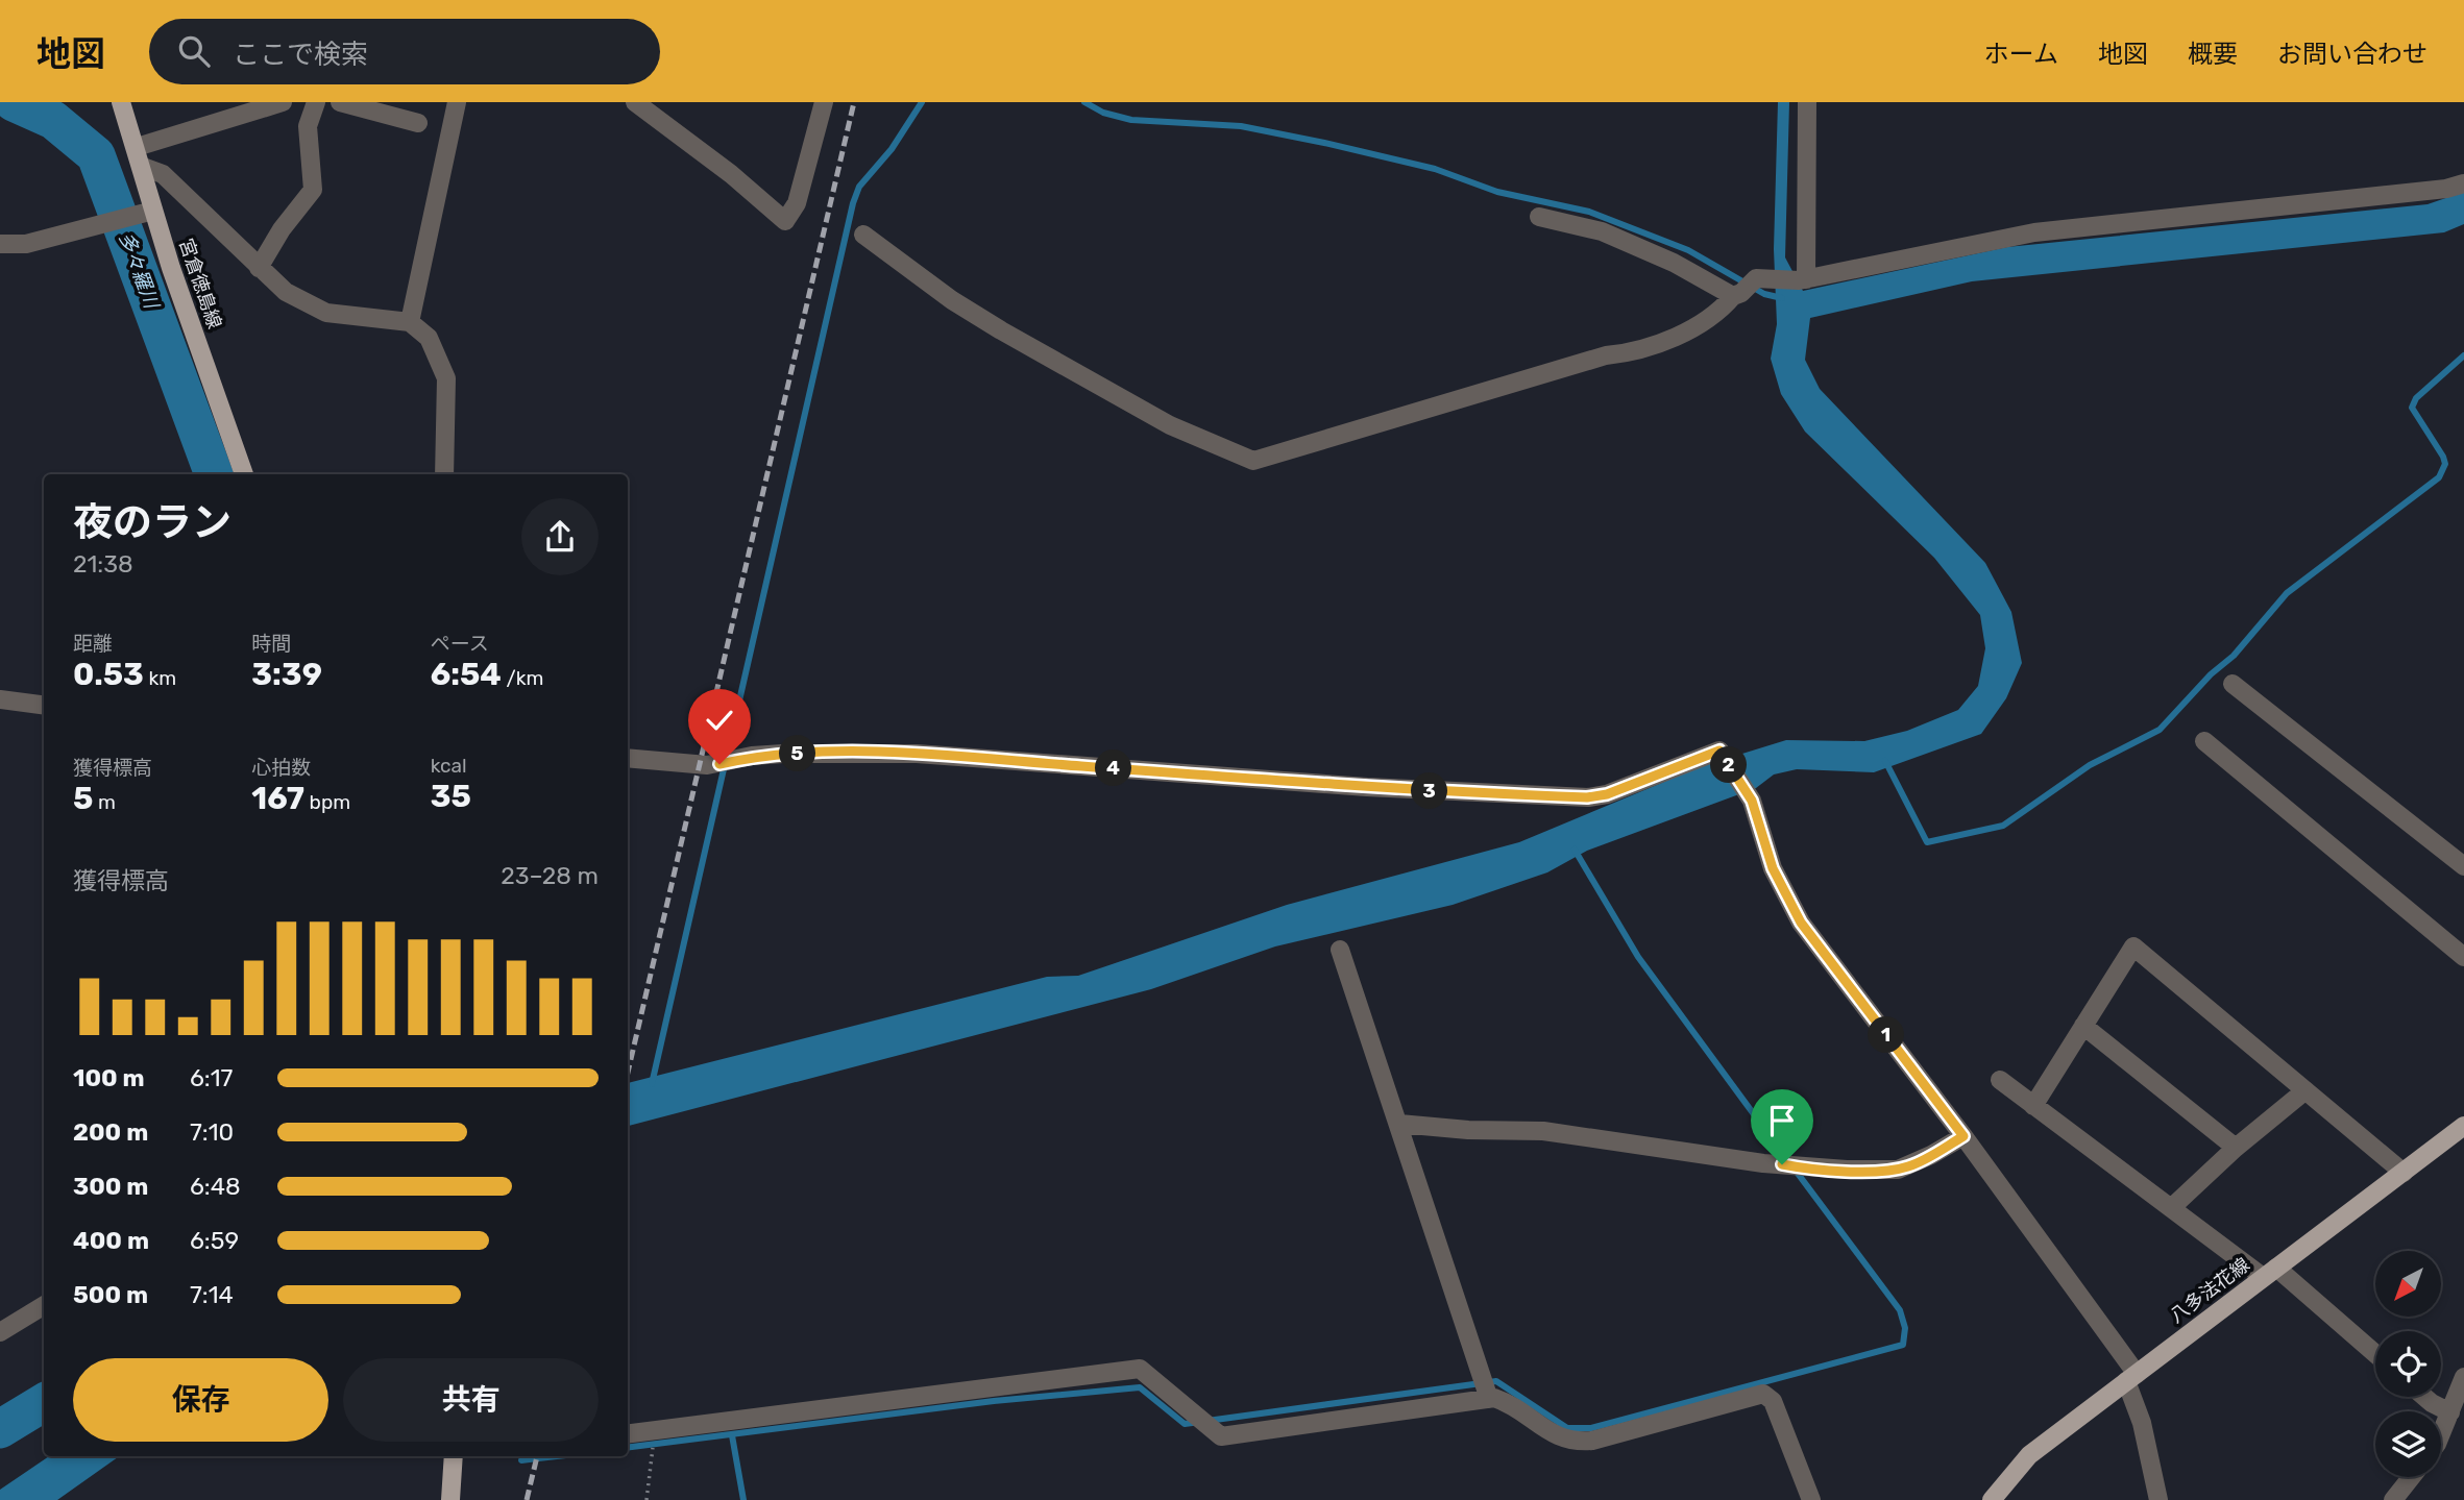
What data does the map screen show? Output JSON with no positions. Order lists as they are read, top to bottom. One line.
{"streets":{"main road":["宮倉徳島線","八多法花線"]},"water":["多々羅川"],"north":"bottom left","page":{"header":"地図","search":"ここで検索","nav":["ホーム","地図","概要","お問い合わせ"],"heading":["夜のラン","21:38"],"stats":[["距離","0.53 km"],["時間","3:39"],["ペース","6:54 /km"],["獲得標高","5 m"],["心拍数","167 bpm"],["kcal","35"]],"pins":["5","2","4","3","1"],"chart":["獲得標高","23–28 m"],"list":[{"name":"100 m","note":"6:17"},{"name":"200 m","note":"7:10"},{"name":"300 m","note":"6:48"},{"name":"400 m","note":"6:59"},{"name":"500 m","note":"7:14"}],"buttons":["保存","共有"]}}
